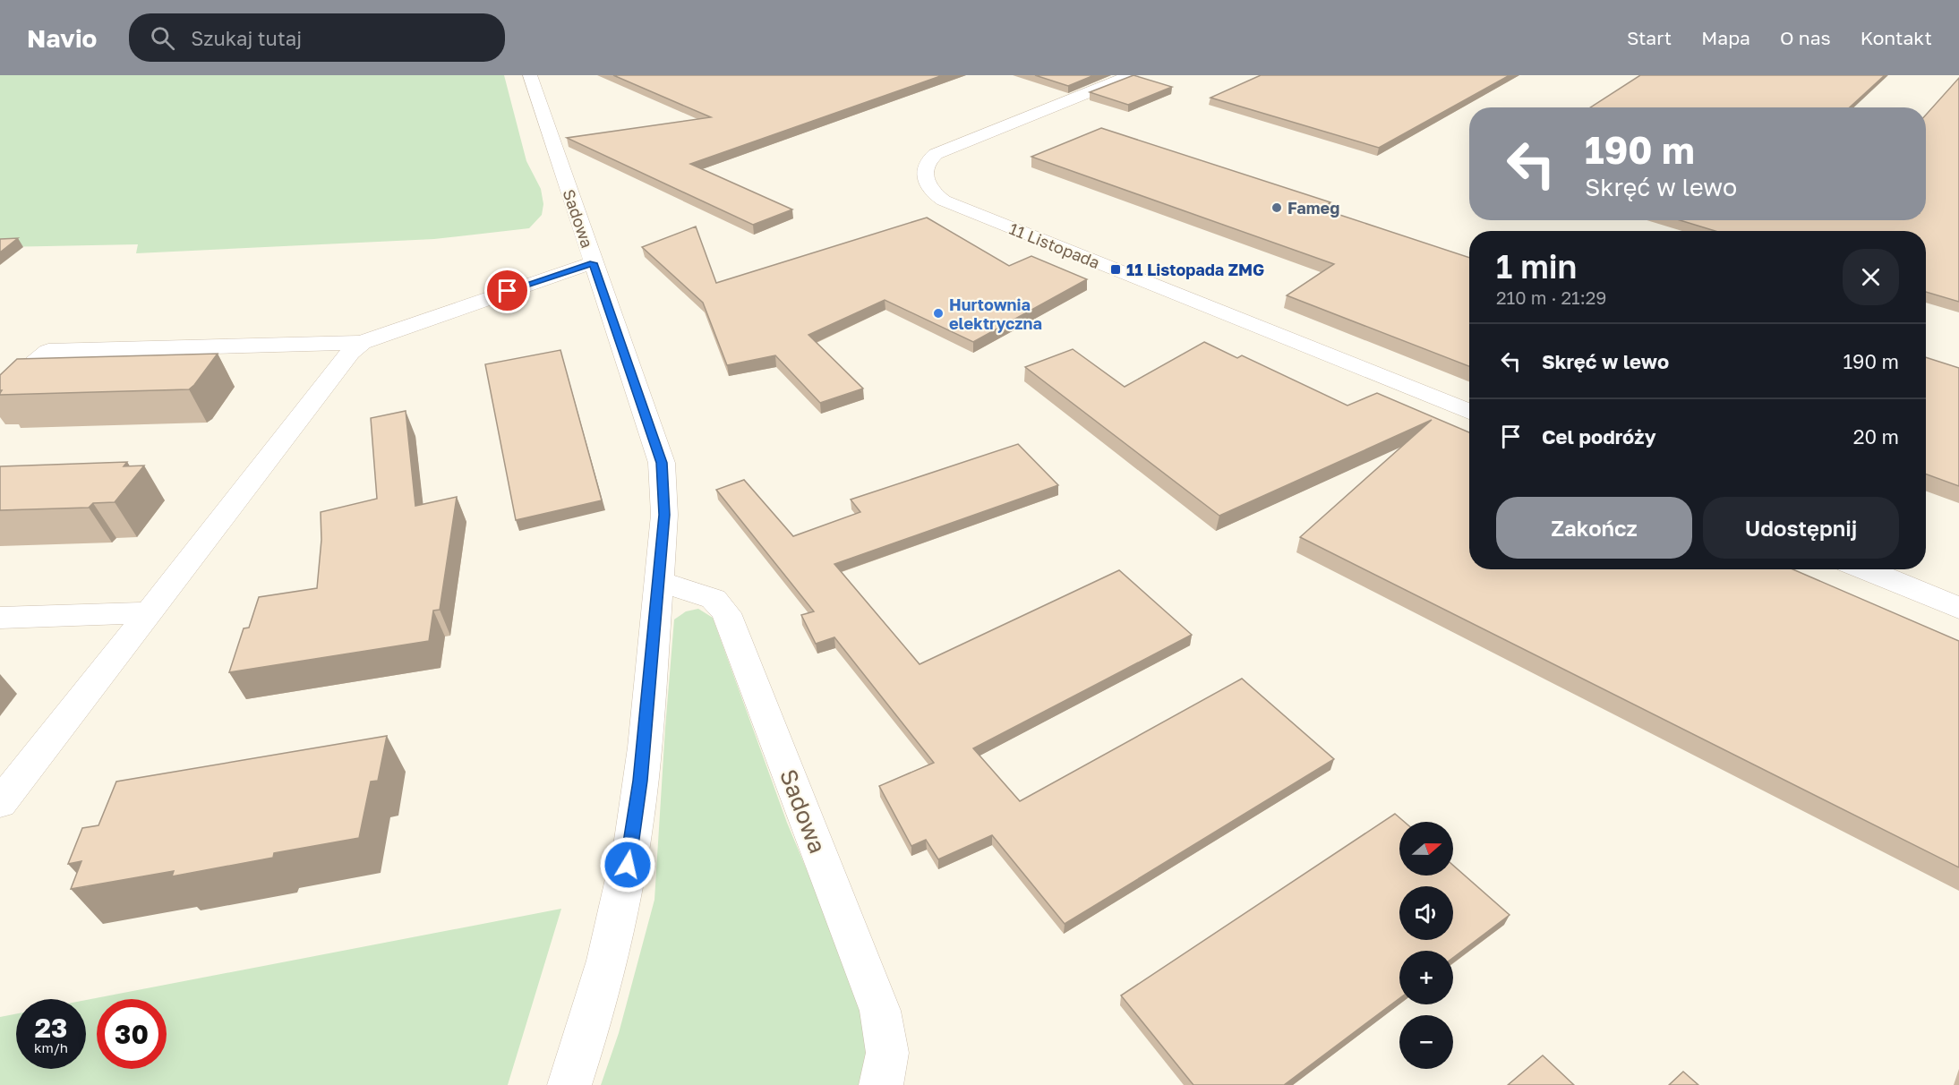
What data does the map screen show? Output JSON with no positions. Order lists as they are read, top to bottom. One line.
{"streets":{"street":["Sadowa","11 Listopada"]},"places":{"other":["Fameg","Hurtownia elektryczna"],"transit":["11 Listopada ZMG"]},"north":"right","page":{"header":"Navio","search":"Szukaj tutaj","nav":["Start","Mapa","O nas","Kontakt"],"turn":["190 m","Skręć w lewo"],"heading":["1 min","210 m · 21:29"],"list":[{"name":"Skręć w lewo","value":"190 m"},{"name":"Cel podróży","value":"20 m"}],"buttons":["Zakończ","Udostępnij"],"map_buttons":["+","−"],"speed":"23 km/h","limit":"30"}}
